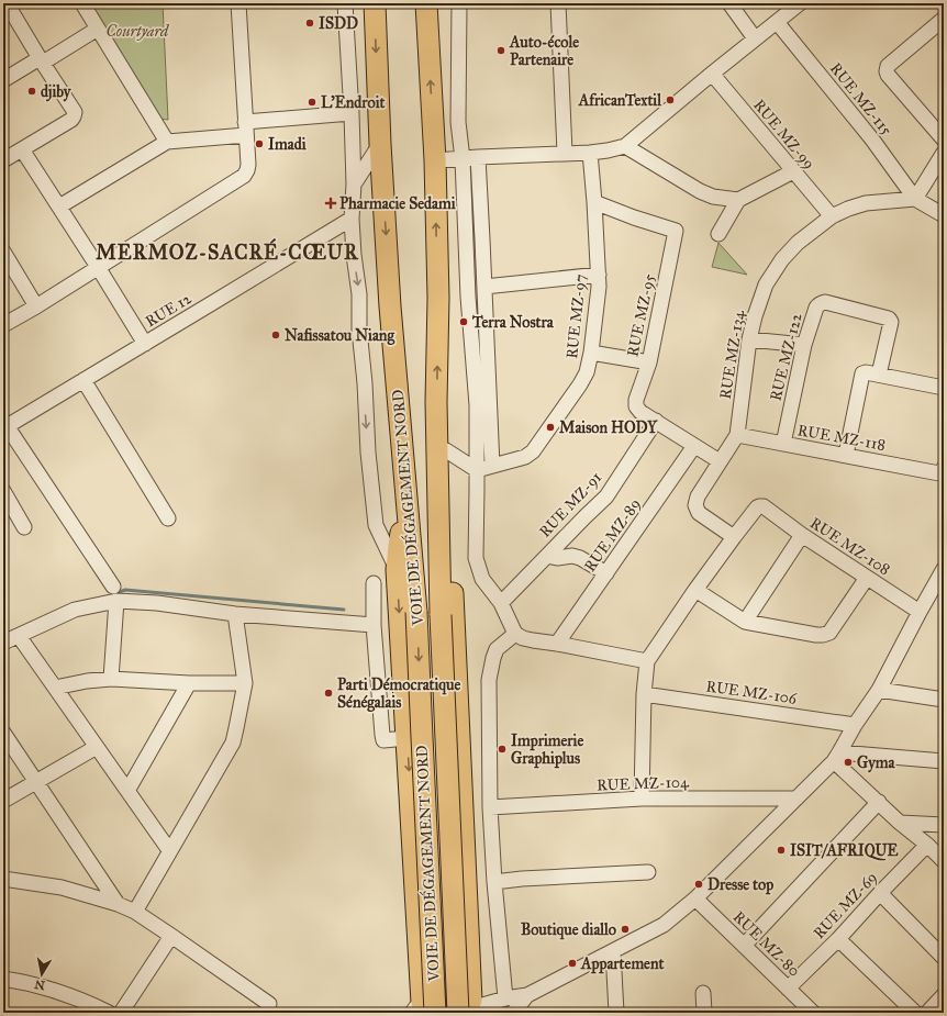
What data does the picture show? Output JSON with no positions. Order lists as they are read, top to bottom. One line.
{"streets":{"highway":["VOIE DE DÉGAGEMENT NORD"],"street":["RUE MZ-115","RUE MZ-99","RUE 12","RUE MZ-95","RUE MZ-97","RUE MZ-134","RUE MZ-122","RUE MZ-118","RUE MZ-91","RUE MZ-89","RUE MZ-108","RUE MZ-106","RUE MZ-104","RUE MZ-69","RUE MZ-80"]},"crossings":[["RUE MZ-115","RUE MZ-134"],["RUE MZ-99","RUE MZ-134"],["RUE MZ-95","RUE MZ-97"],["RUE MZ-95","RUE MZ-91"],["RUE MZ-134","RUE MZ-118"],["RUE MZ-134","RUE MZ-108"],["RUE MZ-122","RUE MZ-118"],["RUE MZ-69","RUE MZ-80"]],"districts":["MERMOZ-SACRÉ-CŒUR"],"parks":["Courtyard"],"places":{"other":["ISDD","Auto-école Partenaire","djiby","AfricanTextil","L'Endroit","Imadi","Terra Nostra","Nafissatou Niang","Maison HODY","Parti Démocratique Sénégalais","Imprimerie Graphiplus","Gyma","ISIT/AFRIQUE","Dresse top","Boutique diallo","Appartement"],"health":["Pharmacie Sedami"]},"north":"bottom"}
